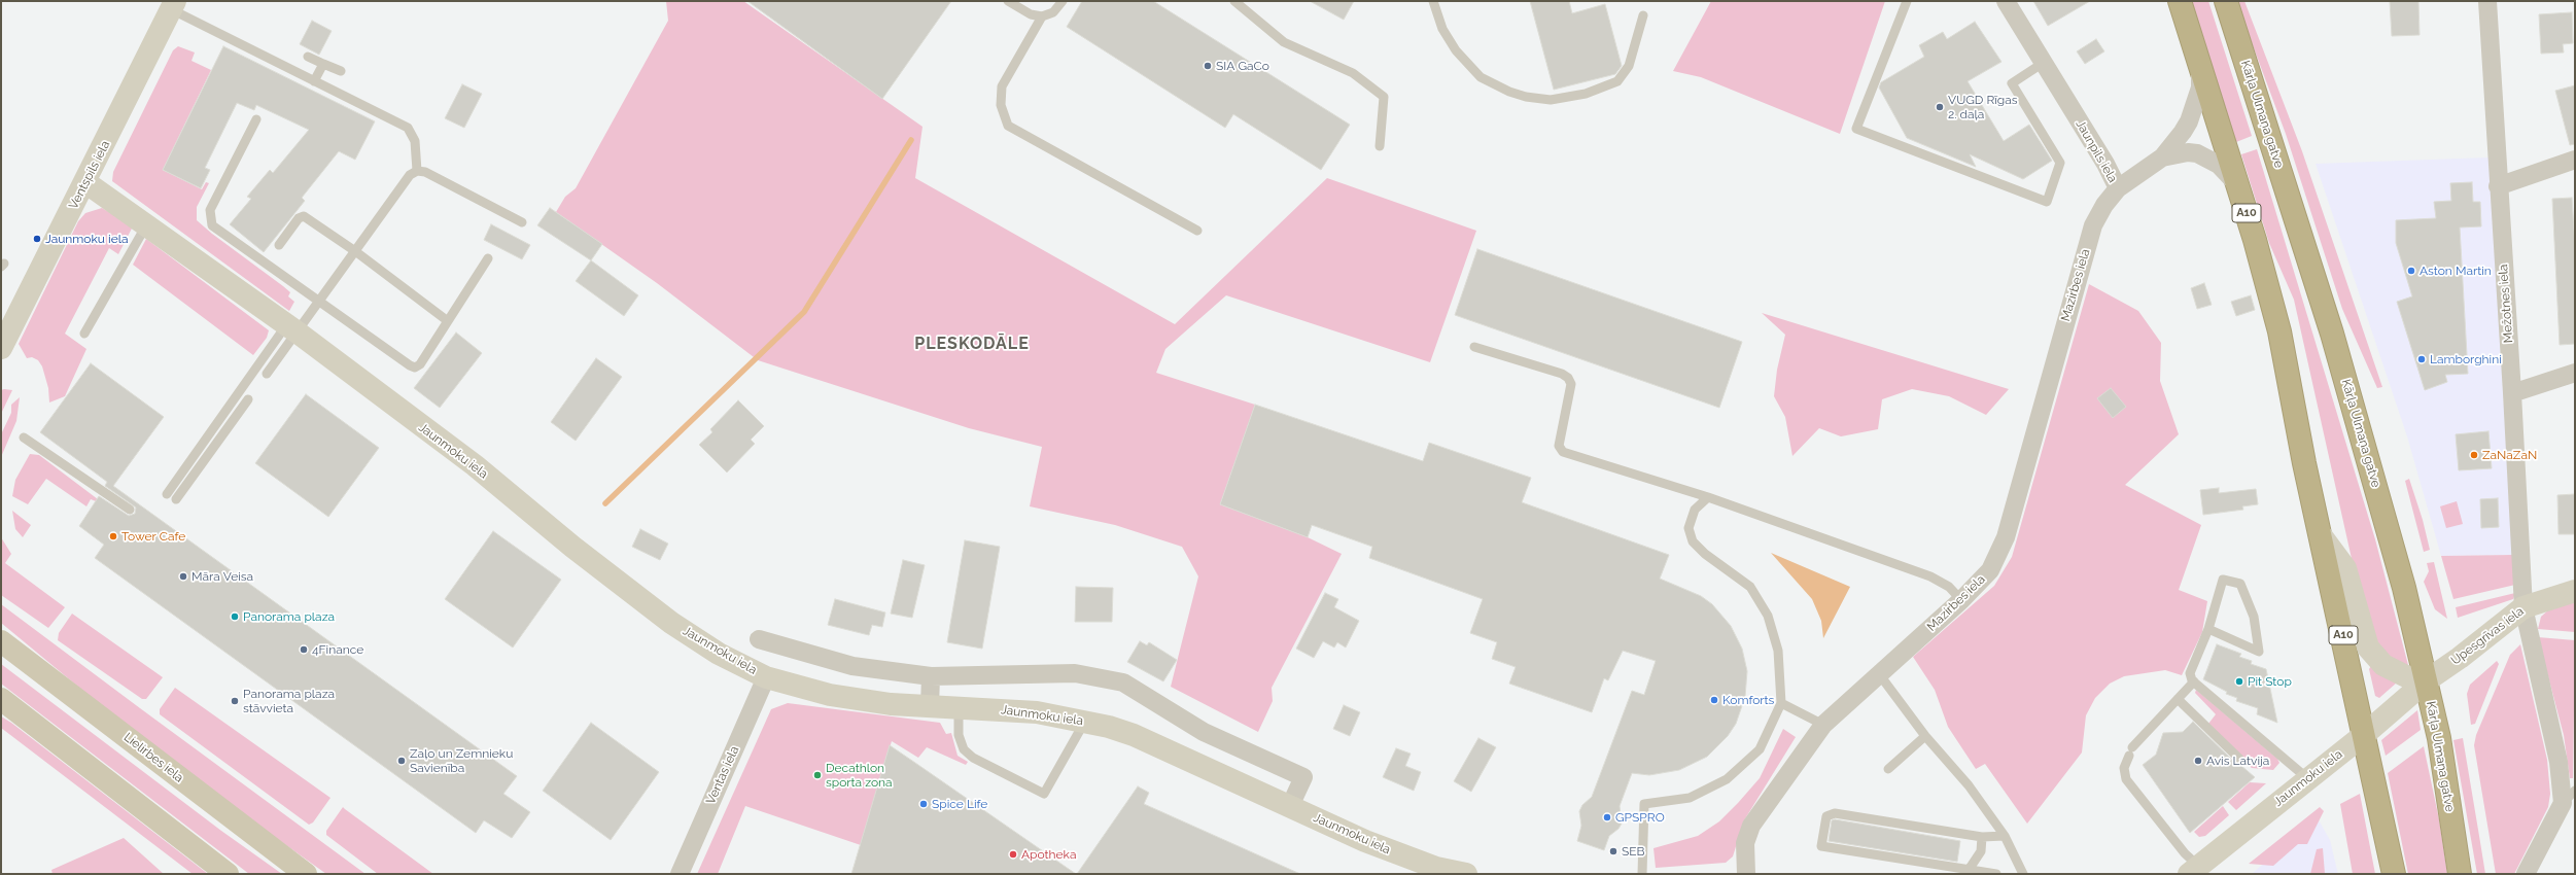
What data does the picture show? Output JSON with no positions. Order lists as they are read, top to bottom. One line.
{"streets":{"highway":["Kārļa Ulmaņa gatve","A10"],"main road":["Lielirbes iela"],"street":["Jaunpils iela","Ventspils iela","Mazirbes iela","Mežotnes iela","Jaunmoku iela","Upesgrīvas iela","Ventas iela"]},"crossings":[["Kārļa Ulmaņa gatve","Jaunmoku iela"],["Kārļa Ulmaņa gatve","Upesgrīvas iela"],["Jaunpils iela","A10"],["Jaunpils iela","Mazirbes iela"],["Ventspils iela","Jaunmoku iela"],["A10","Jaunmoku iela"],["Mežotnes iela","Upesgrīvas iela"],["Jaunmoku iela","Upesgrīvas iela"],["Jaunmoku iela","Ventas iela"]],"districts":["PLESKODĀLE"],"places":["SIA GaCo","VUGD Rīgas 2. daļa","Jaunmoku iela","Aston Martin","Lamborghini","ZaNaZaN","Tower Cafe","Māra Veisa","Panorama plaza","4Finance","Pit Stop","Komforts","Panorama plaza stāvvieta","Zaļo un Zemnieku Savienība","Avis Latvija","Decathlon sporta zona","Spice Life","GPSPRO","SEB","Apotheka"]}
